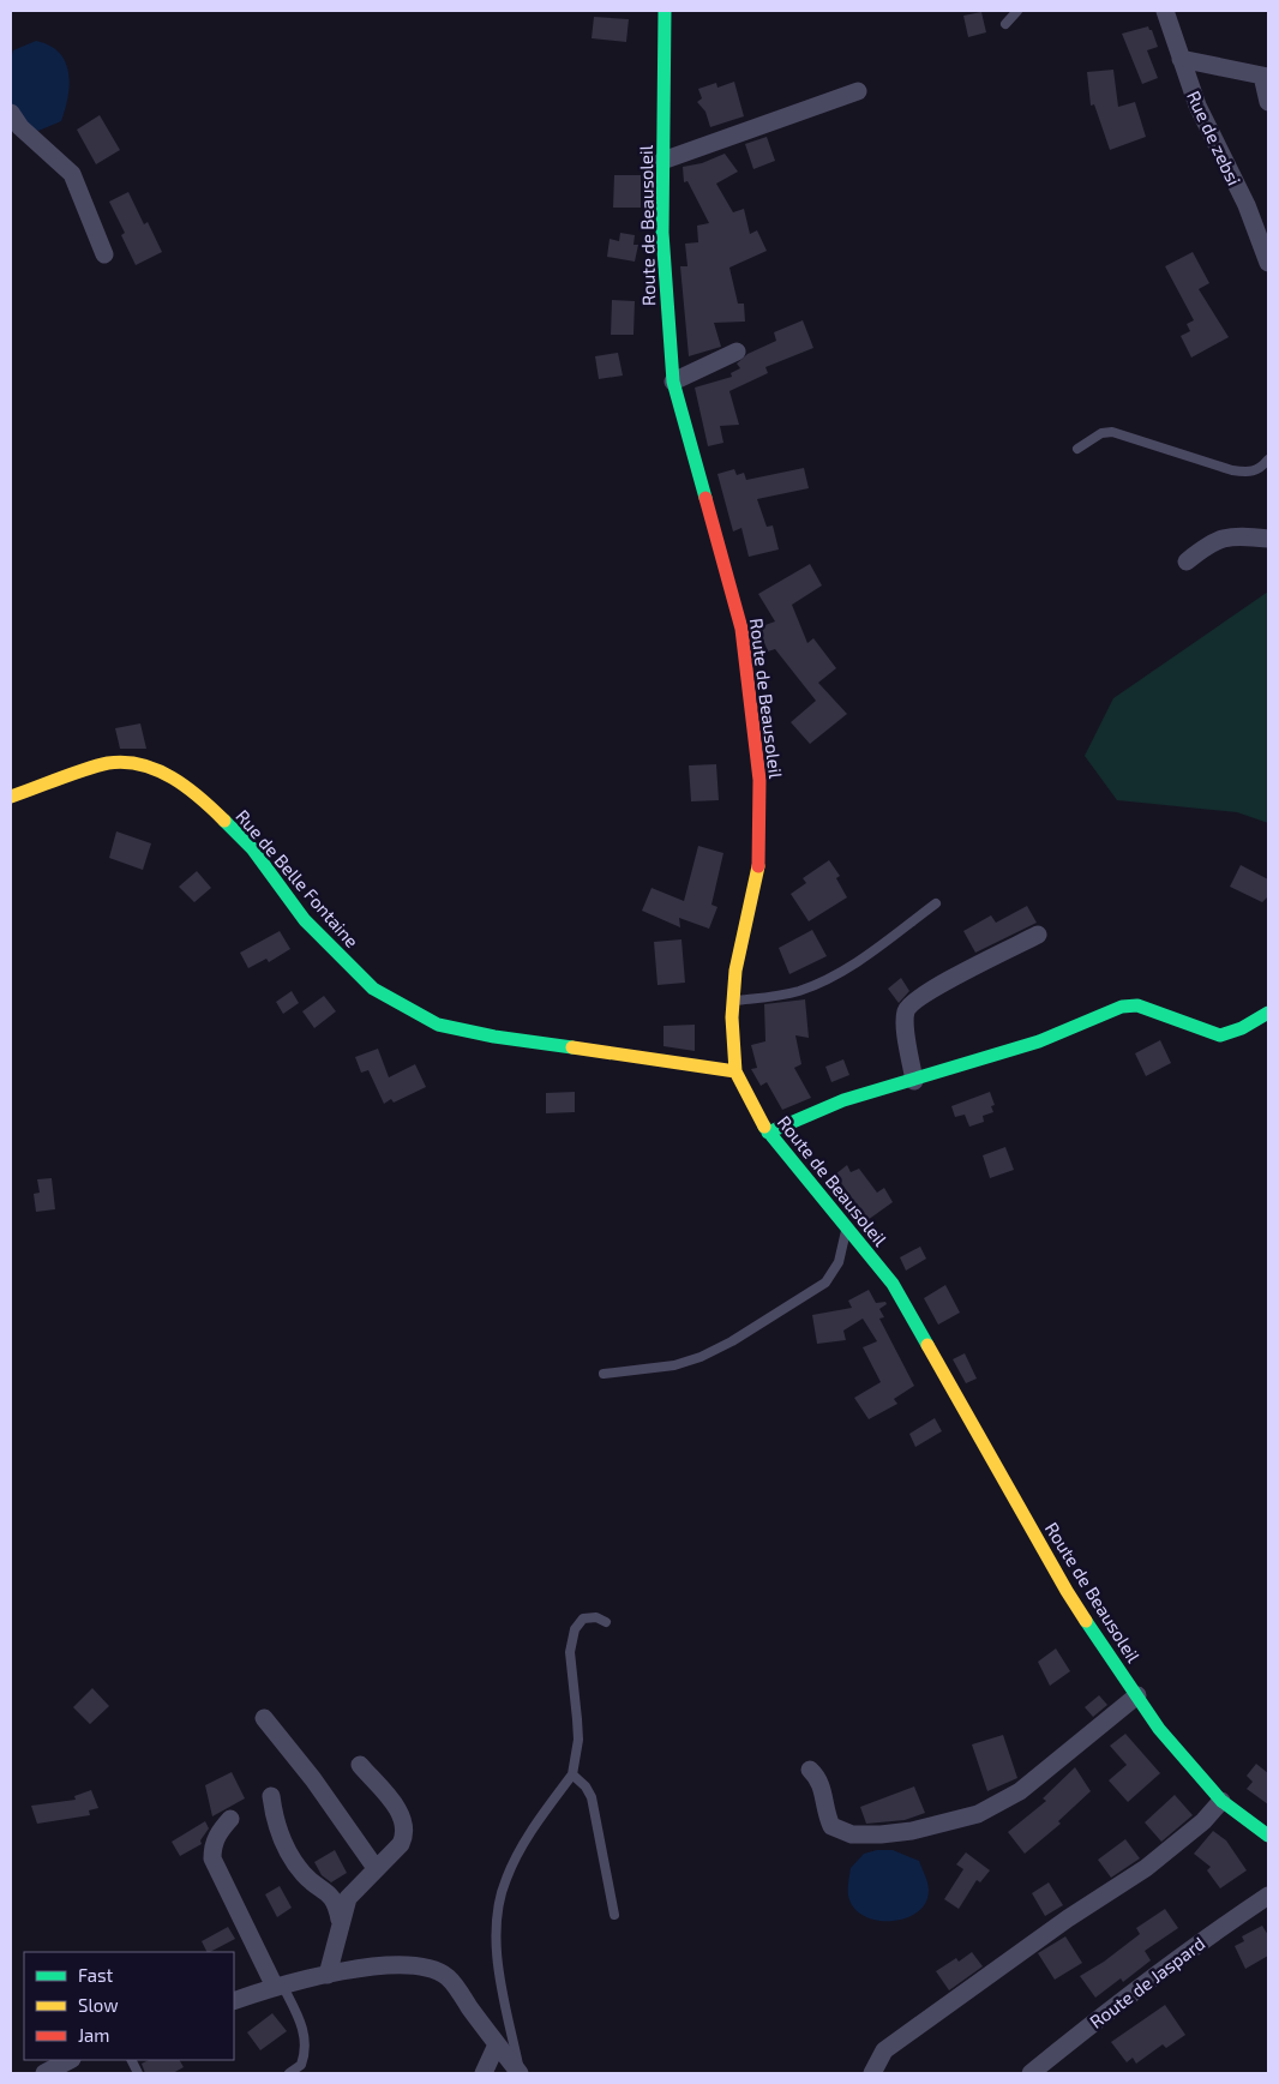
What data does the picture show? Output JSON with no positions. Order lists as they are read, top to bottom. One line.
{"streets":{"street":["Rue de zebsi","Route de Beausoleil","Rue de Belle Fontaine","Route de Jaspard"]},"crossings":[["Route de Beausoleil","Rue de Belle Fontaine"]],"legend":["Fast","Slow","Jam"]}
